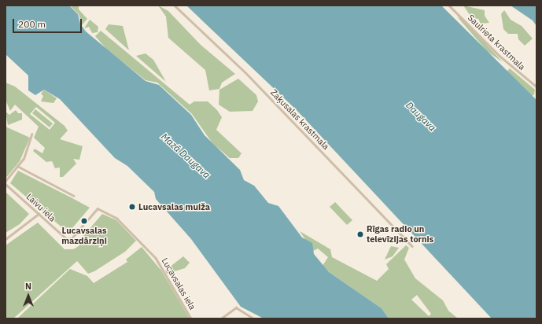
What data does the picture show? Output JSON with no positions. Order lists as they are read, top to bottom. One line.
{"streets":{"street":["Saulrieta krastmala","Zaķusalas krastmala","Laivu iela","Lucavsalas iela"]},"crossings":[["Laivu iela","Lucavsalas iela"]],"water":["Daugava","Mazā Daugava"],"places":["Lucavsalas muiža","Lucavsalas mazdārziņi","Rīgas radio un televīzijas tornis"],"scale_bar":"200 m","north":"top"}
